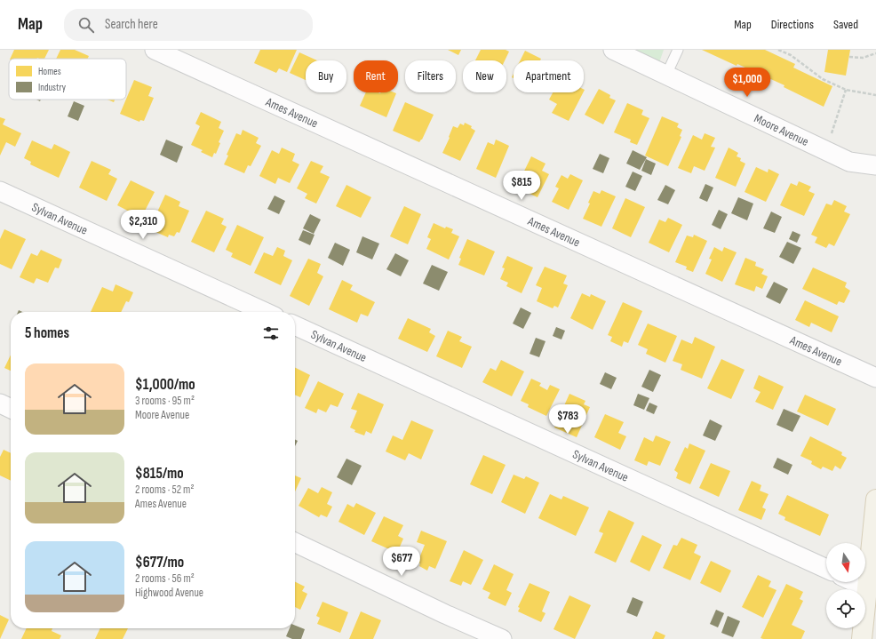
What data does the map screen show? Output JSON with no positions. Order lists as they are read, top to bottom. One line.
{"streets":{"street":["Ames Avenue","Moore Avenue","Sylvan Avenue"]},"legend":["Homes","Industry"],"north":"bottom","page":{"header":"Map","search":"Search here","nav":["Map","Directions","Saved"],"chip":["Buy","Rent","Filters","New","Apartment"],"price":["$1,000","$815","$2,310","$783","$677"],"heading":"5 homes","list":[{"name":"$1,000/mo","note":"3 rooms · 95 m² · Moore Avenue"},{"name":"$815/mo","note":"2 rooms · 52 m² · Ames Avenue"},{"name":"$677/mo","note":"2 rooms · 56 m² · Highwood Avenue"}]}}
